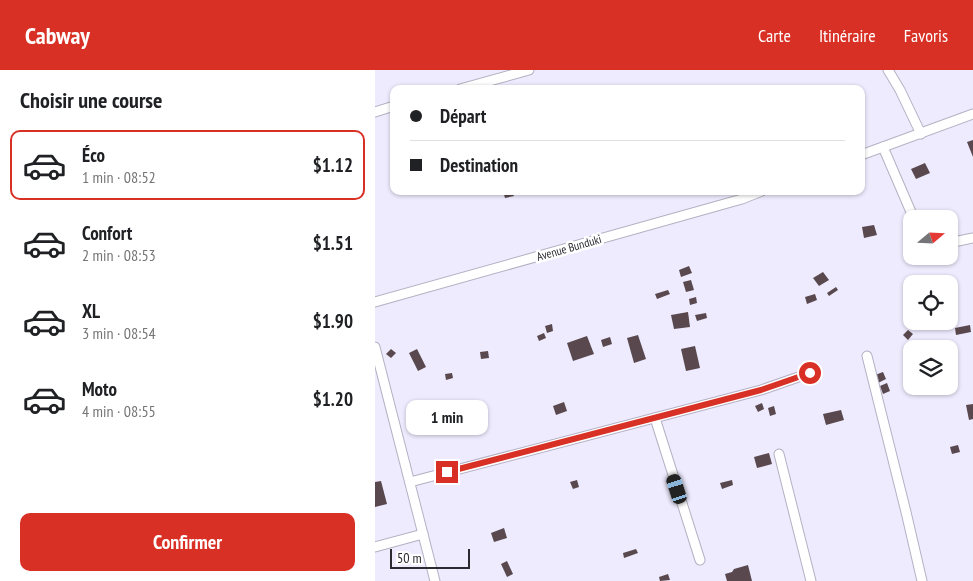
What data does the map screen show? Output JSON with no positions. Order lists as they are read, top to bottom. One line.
{"streets":{"street":["Avenue Bunduki"]},"scale_bar":"50 m","north":"right","page":{"header":"Cabway","nav":["Carte","Itinéraire","Favoris"],"heading":"Choisir une course","banner":["Départ","Destination"],"list":[{"name":"Éco","note":"1 min · 08:52","value":"$1.12"},{"name":"Confort","note":"2 min · 08:53","value":"$1.51"},{"name":"XL","note":"3 min · 08:54","value":"$1.90"},{"name":"Moto","note":"4 min · 08:55","value":"$1.20"}],"bubble":"1 min","buttons":"Confirmer","scale":"50 m"}}
